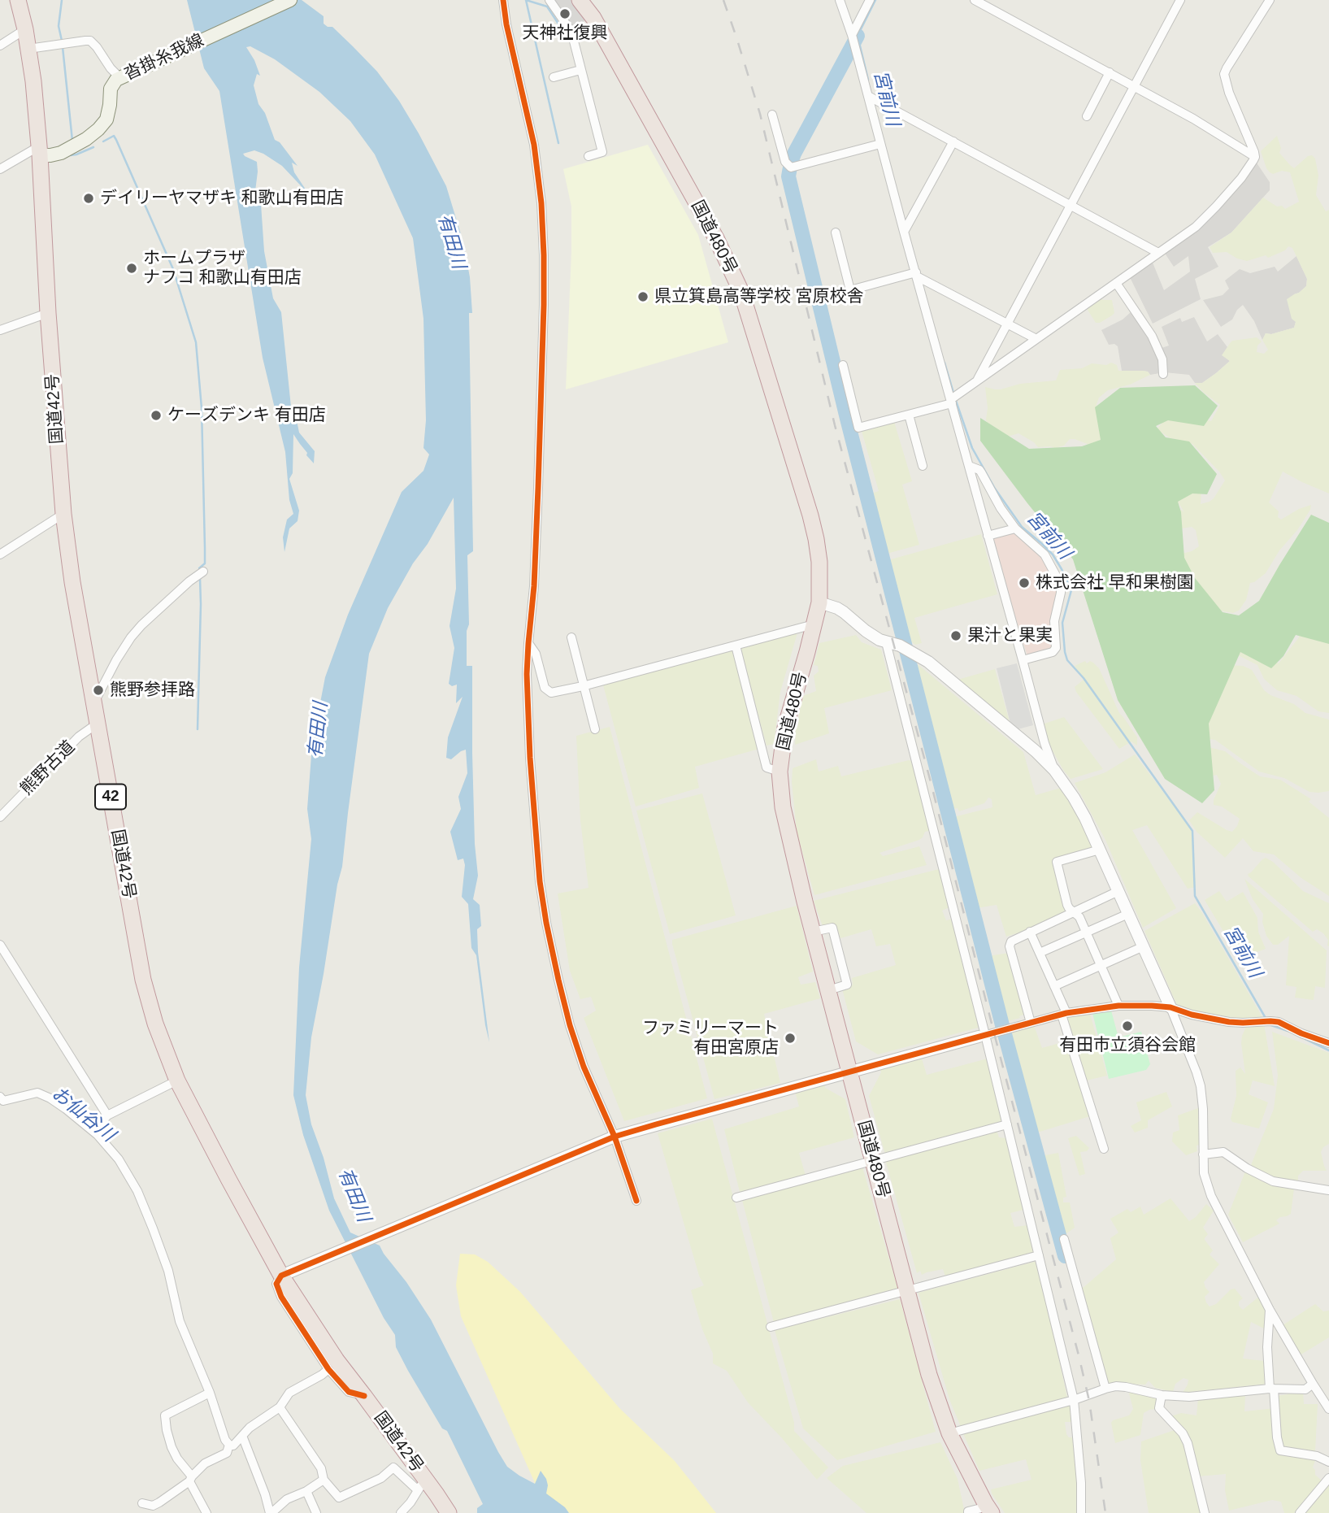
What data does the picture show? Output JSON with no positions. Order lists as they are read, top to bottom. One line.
{"streets":{"highway":["国道480号","国道42号","42"],"main road":["沓掛糸我線"],"street":["熊野古道"]},"crossings":[["沓掛糸我線","国道42号"],["国道42号","熊野古道"]],"water":["宮前川","有田川","お仙谷川"],"places":["天神社復興","デイリーヤマザキ 和歌山有田店","ホームプラザ ナフコ 和歌山有田店","県立箕島高等学校 宮原校舎","ケーズデンキ 有田店","株式会社 早和果樹園","果汁と果実","熊野参拝路","有田市立須谷会館","ファミリーマート 有田宮原店"]}
